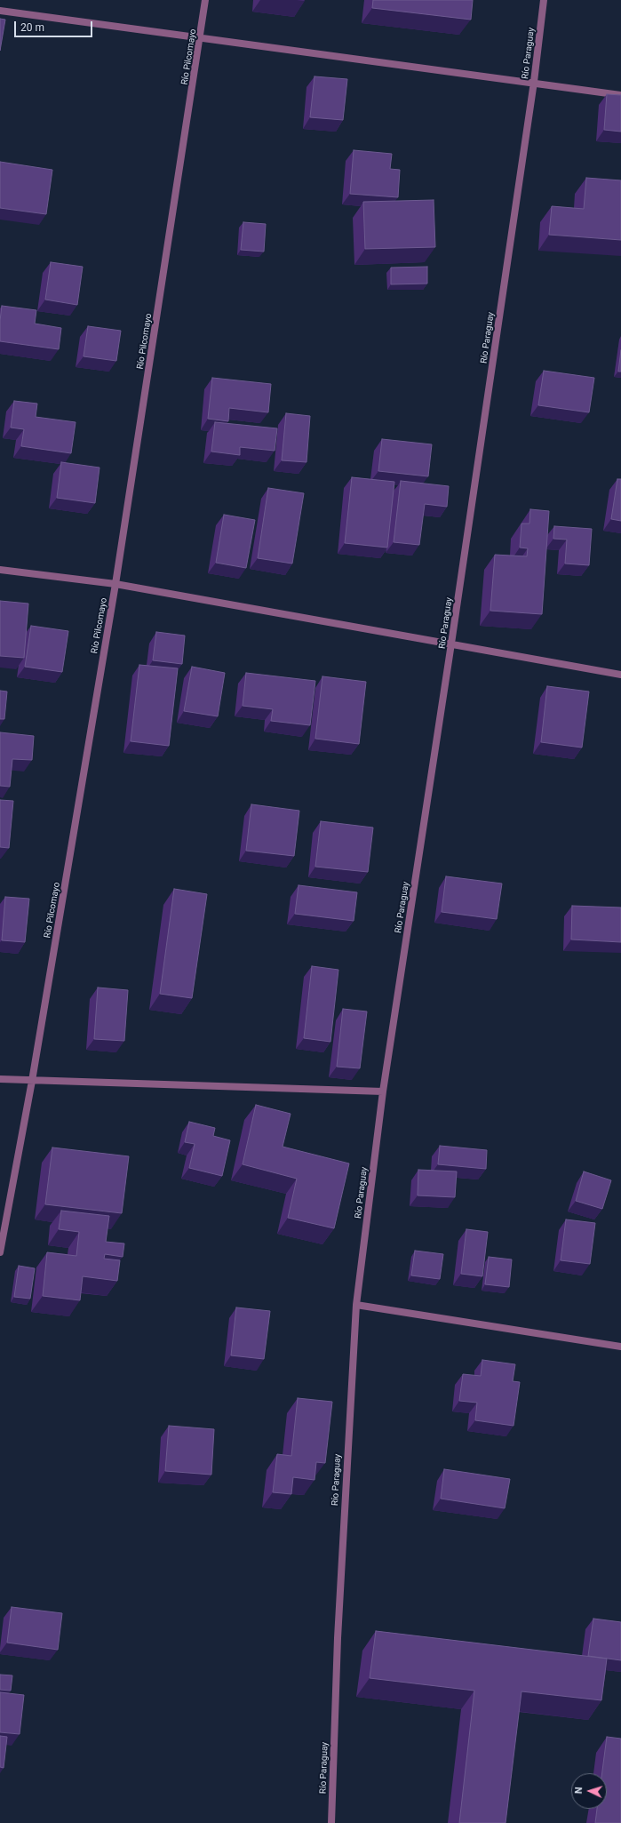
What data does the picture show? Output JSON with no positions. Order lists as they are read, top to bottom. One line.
{"streets":{"street":["Río Paraguay","Río Pilcomayo"]},"scale_bar":"20 m","north":"left"}
